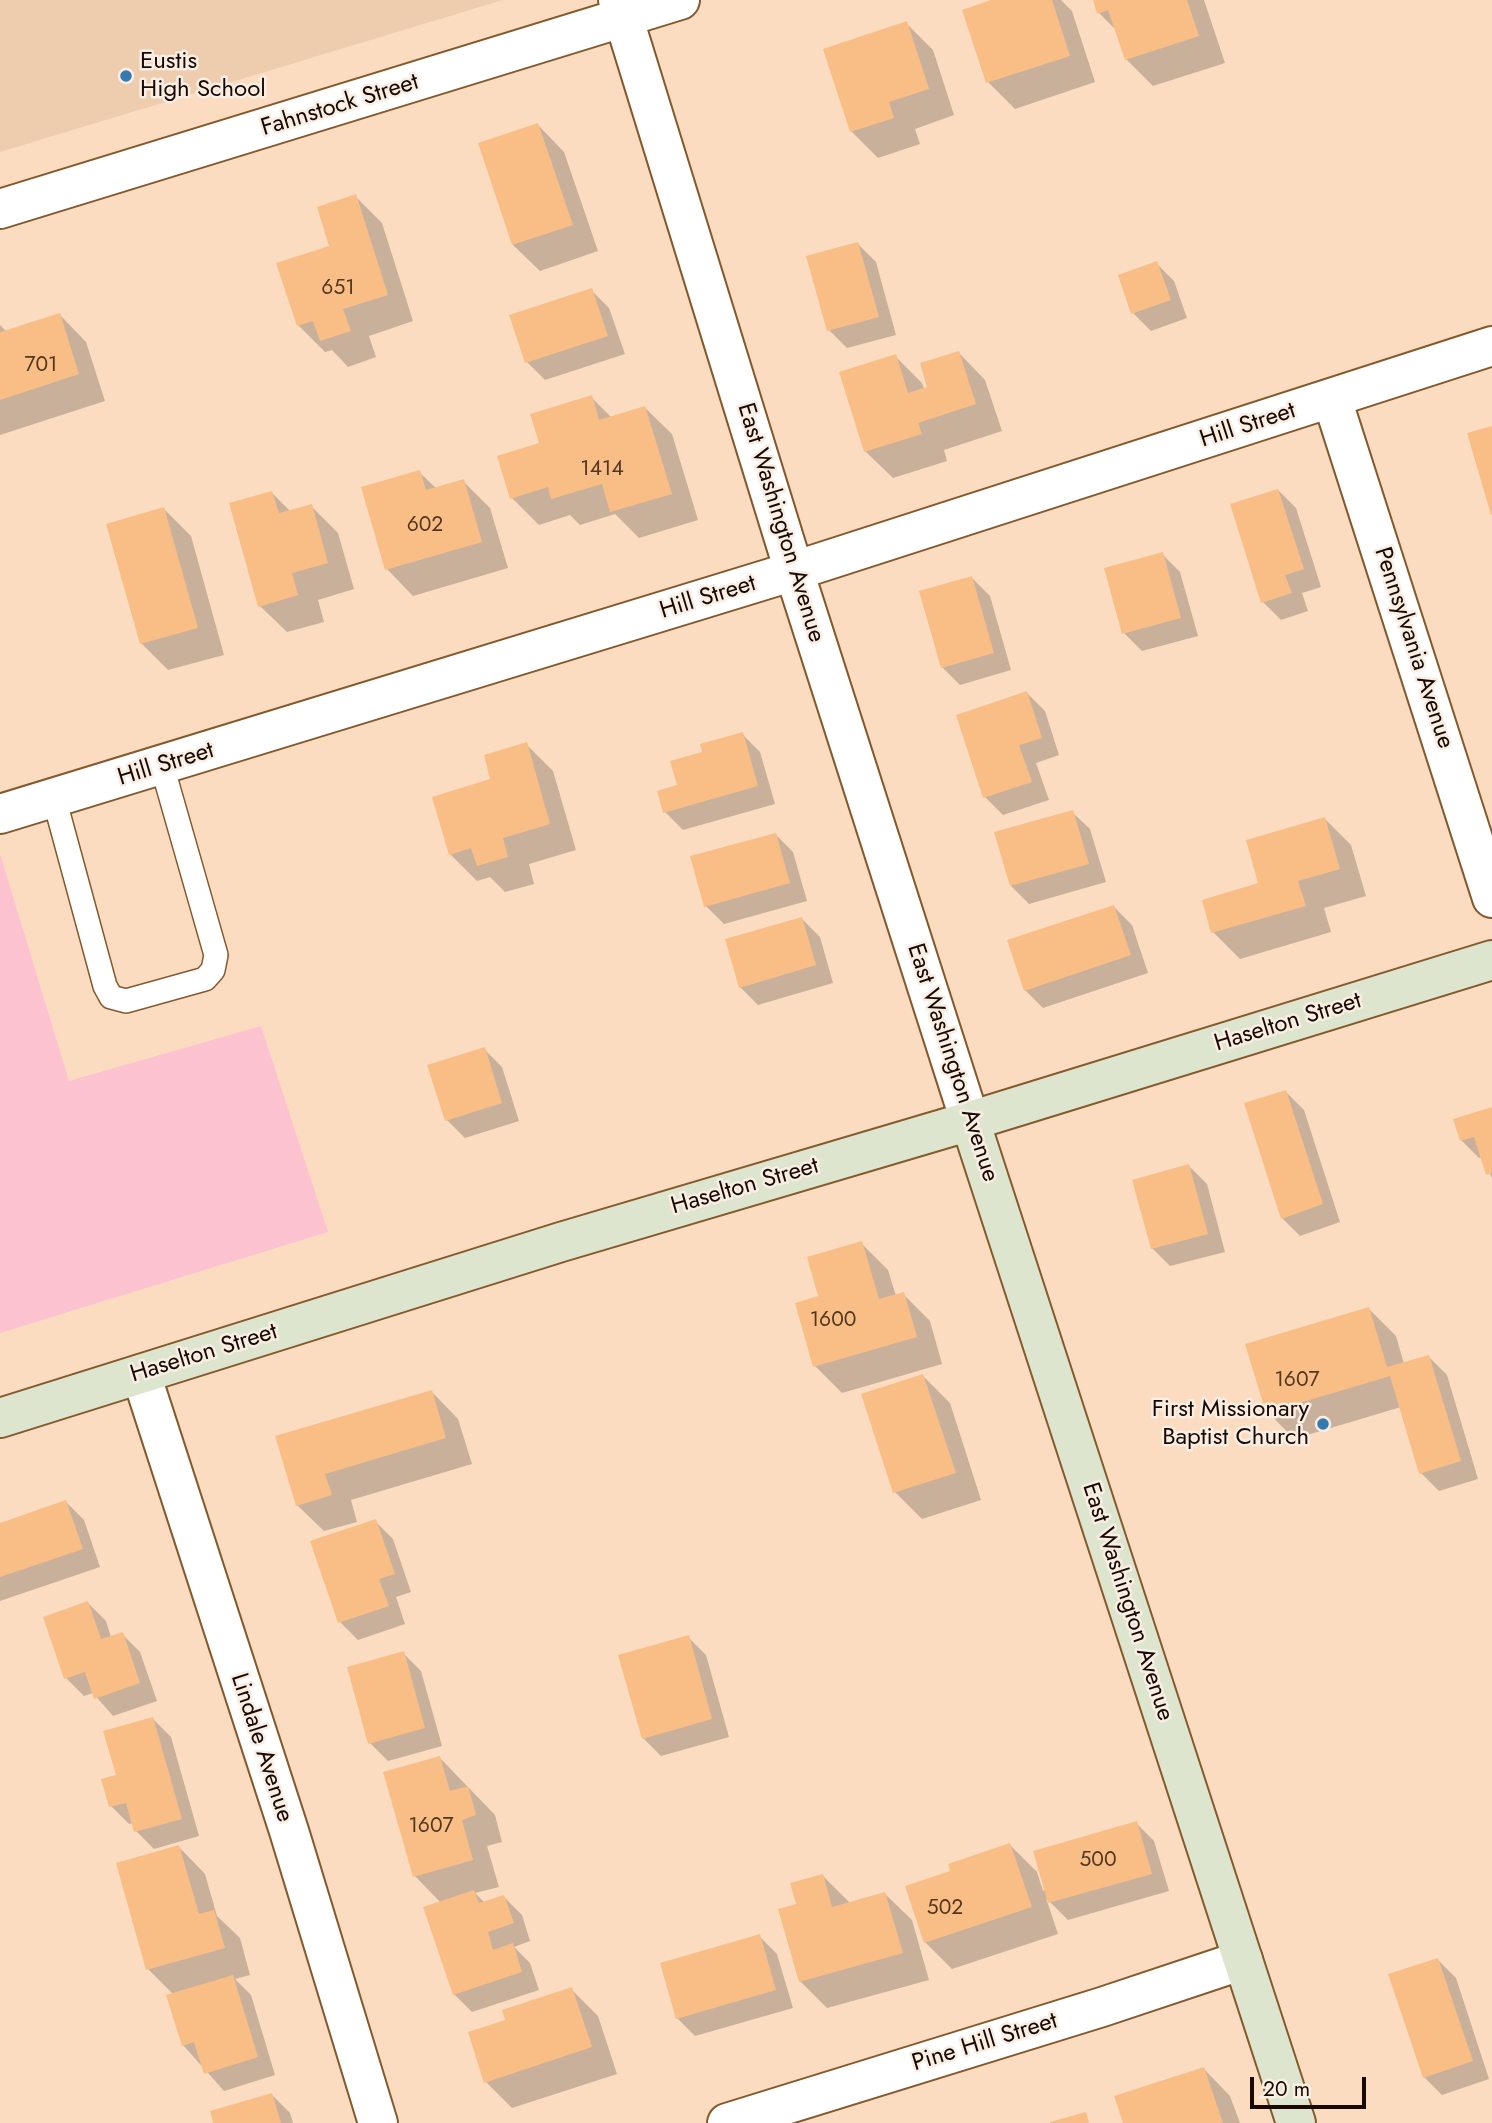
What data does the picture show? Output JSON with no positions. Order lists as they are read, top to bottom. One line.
{"streets":{"street":["Fahnstock Street","Hill Street","East Washington Avenue","Pennsylvania Avenue","Haselton Street","Lindale Avenue","Pine Hill Street"]},"crossings":[["Fahnstock Street","East Washington Avenue"],["Hill Street","East Washington Avenue"],["Hill Street","Pennsylvania Avenue"],["East Washington Avenue","Haselton Street"],["East Washington Avenue","Pine Hill Street"],["Haselton Street","Lindale Avenue"]],"places":["Eustis High School","First Missionary Baptist Church"],"house_numbers":["651","701","1414","602","1600","1607","1607","500","502"],"scale_bar":"20 m"}
